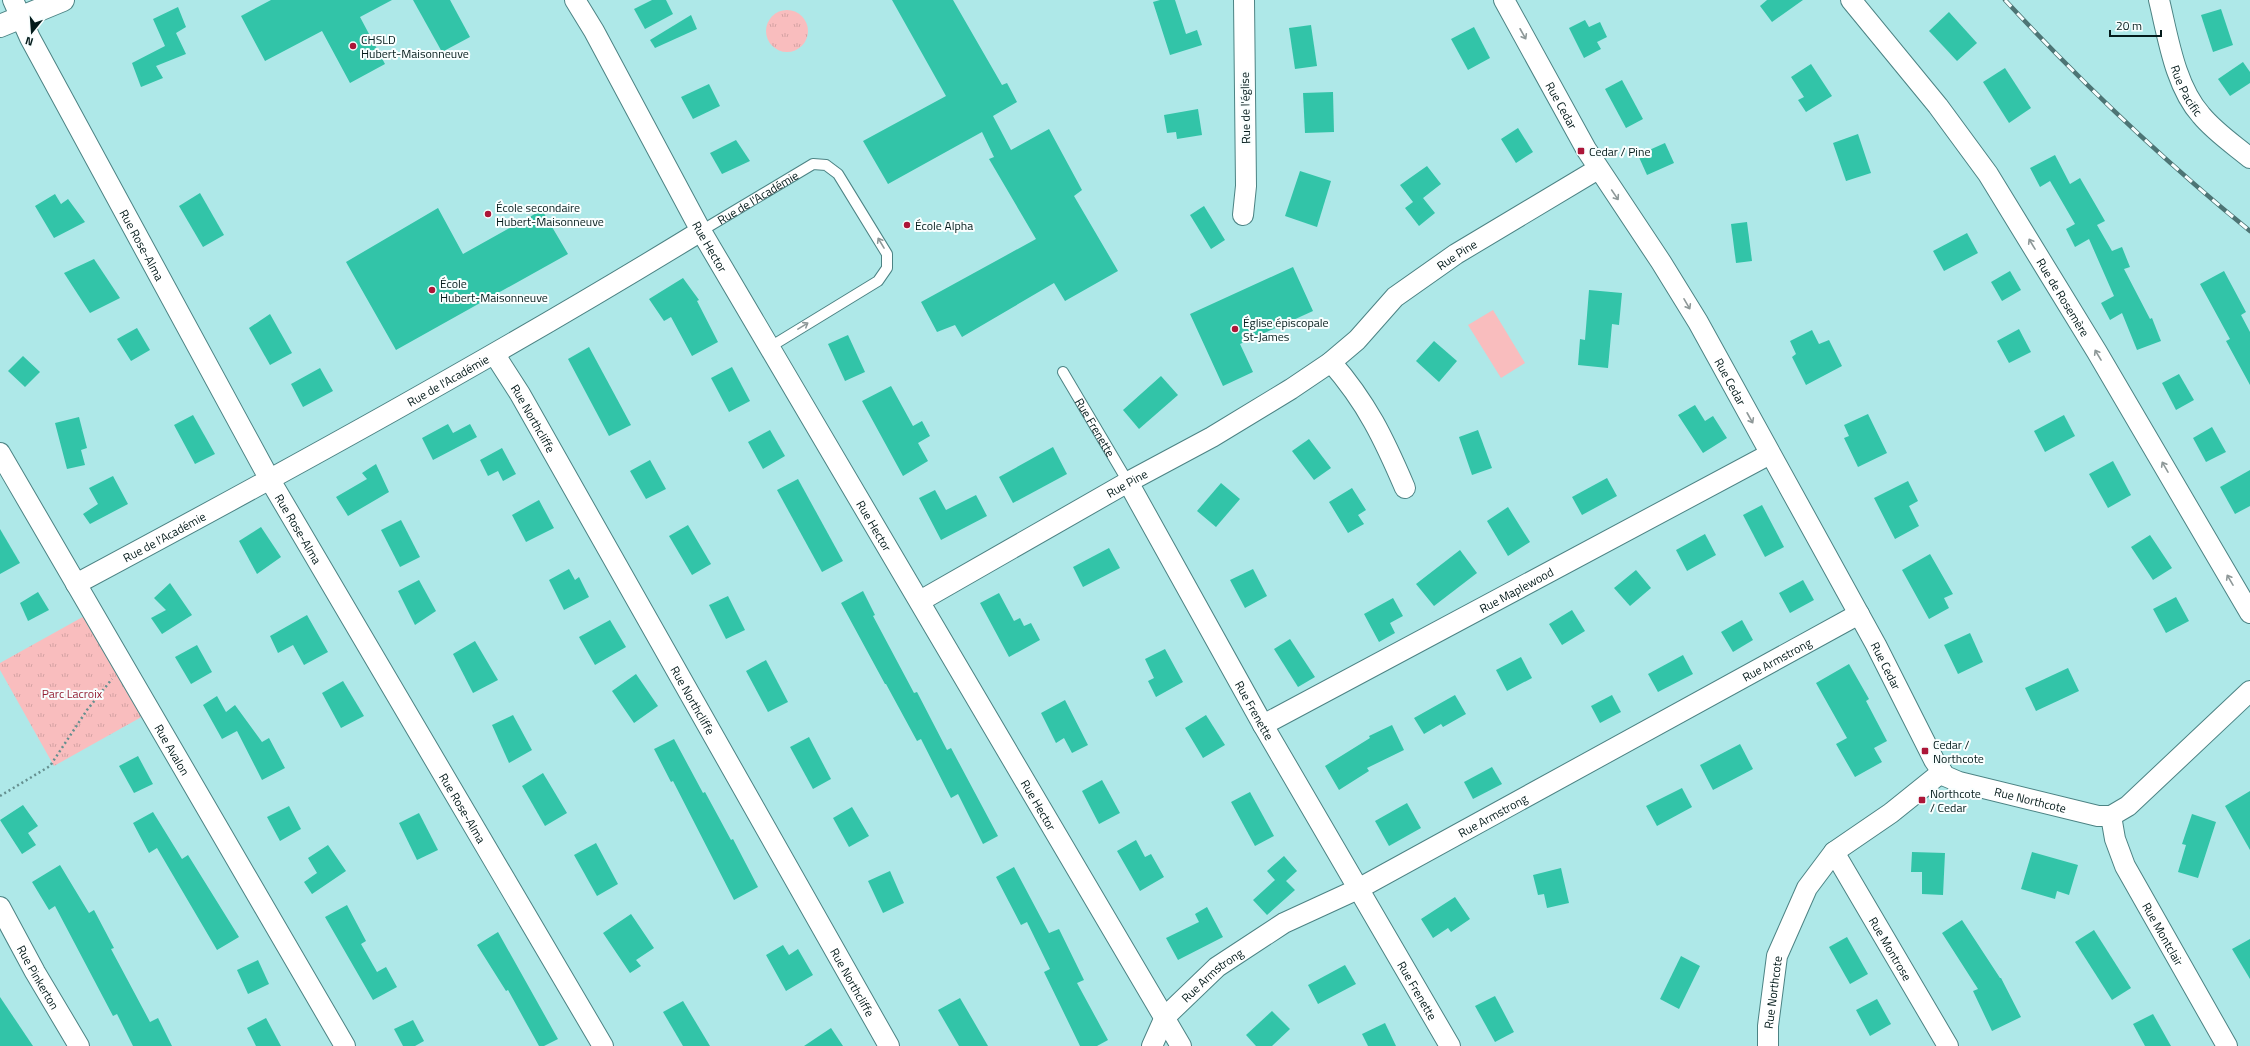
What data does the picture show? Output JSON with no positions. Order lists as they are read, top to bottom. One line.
{"streets":{"street":["Rue Pacific","Rue Cedar","Rue de l'église","Rue de l'Académie","Rue Rose-Alma","Rue Hector","Rue Pine","Rue de Rosemère","Rue Northcliffe","Rue Frenette","Rue Maplewood","Rue Armstrong","Rue Avalon","Rue Northcote","Rue Montclair","Rue Montrose","Rue Pinkerton"]},"crossings":[["Rue Cedar","Rue Pine"],["Rue Cedar","Rue Maplewood"],["Rue Cedar","Rue Armstrong"],["Rue Cedar","Rue Northcote"],["Rue de l'Académie","Rue Rose-Alma"],["Rue de l'Académie","Rue Hector"],["Rue de l'Académie","Rue Northcliffe"],["Rue de l'Académie","Rue Avalon"],["Rue Hector","Rue Pine"],["Rue Hector","Rue Armstrong"],["Rue Pine","Rue Frenette"],["Rue Frenette","Rue Maplewood"],["Rue Frenette","Rue Armstrong"],["Rue Northcote","Rue Montclair"],["Rue Northcote","Rue Montrose"]],"one_way":["Rue Cedar","Rue de Rosemère"],"parks":["Parc Lacroix"],"places":{"other":["CHSLD Hubert-Maisonneuve","École secondaire Hubert-Maisonneuve","École Alpha","École Hubert-Maisonneuve","Église épiscopale St-James"],"transit":["Cedar / Pine","Cedar / Northcote","Northcote / Cedar"]},"scale_bar":"20 m","north":"bottom"}
